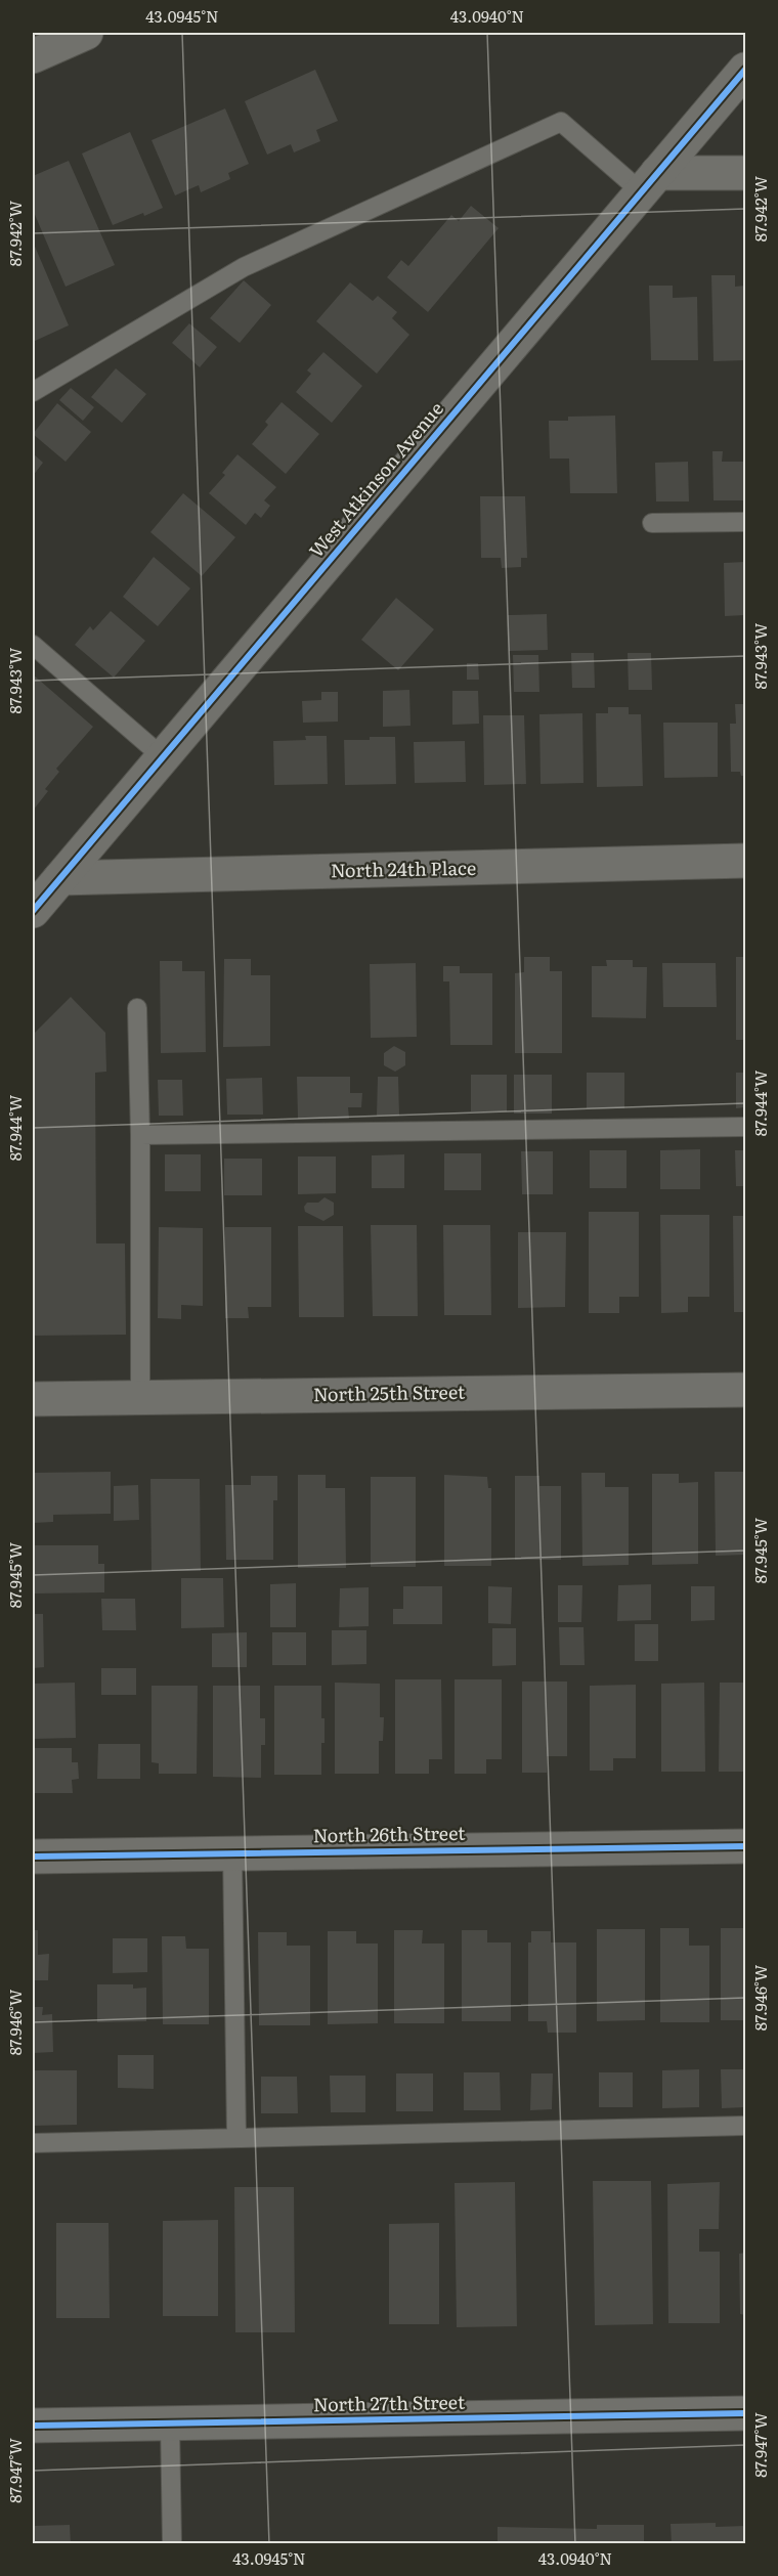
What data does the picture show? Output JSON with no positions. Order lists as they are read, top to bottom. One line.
{"streets":{"street":["West Atkinson Avenue","North 24th Place","North 25th Street","North 26th Street","North 27th Street"]},"crossings":[["West Atkinson Avenue","North 24th Place"]],"coordinates":["43.0945°N","43.0940°N","87.942°W","87.943°W","87.944°W","87.945°W","87.946°W","87.947°W"]}
